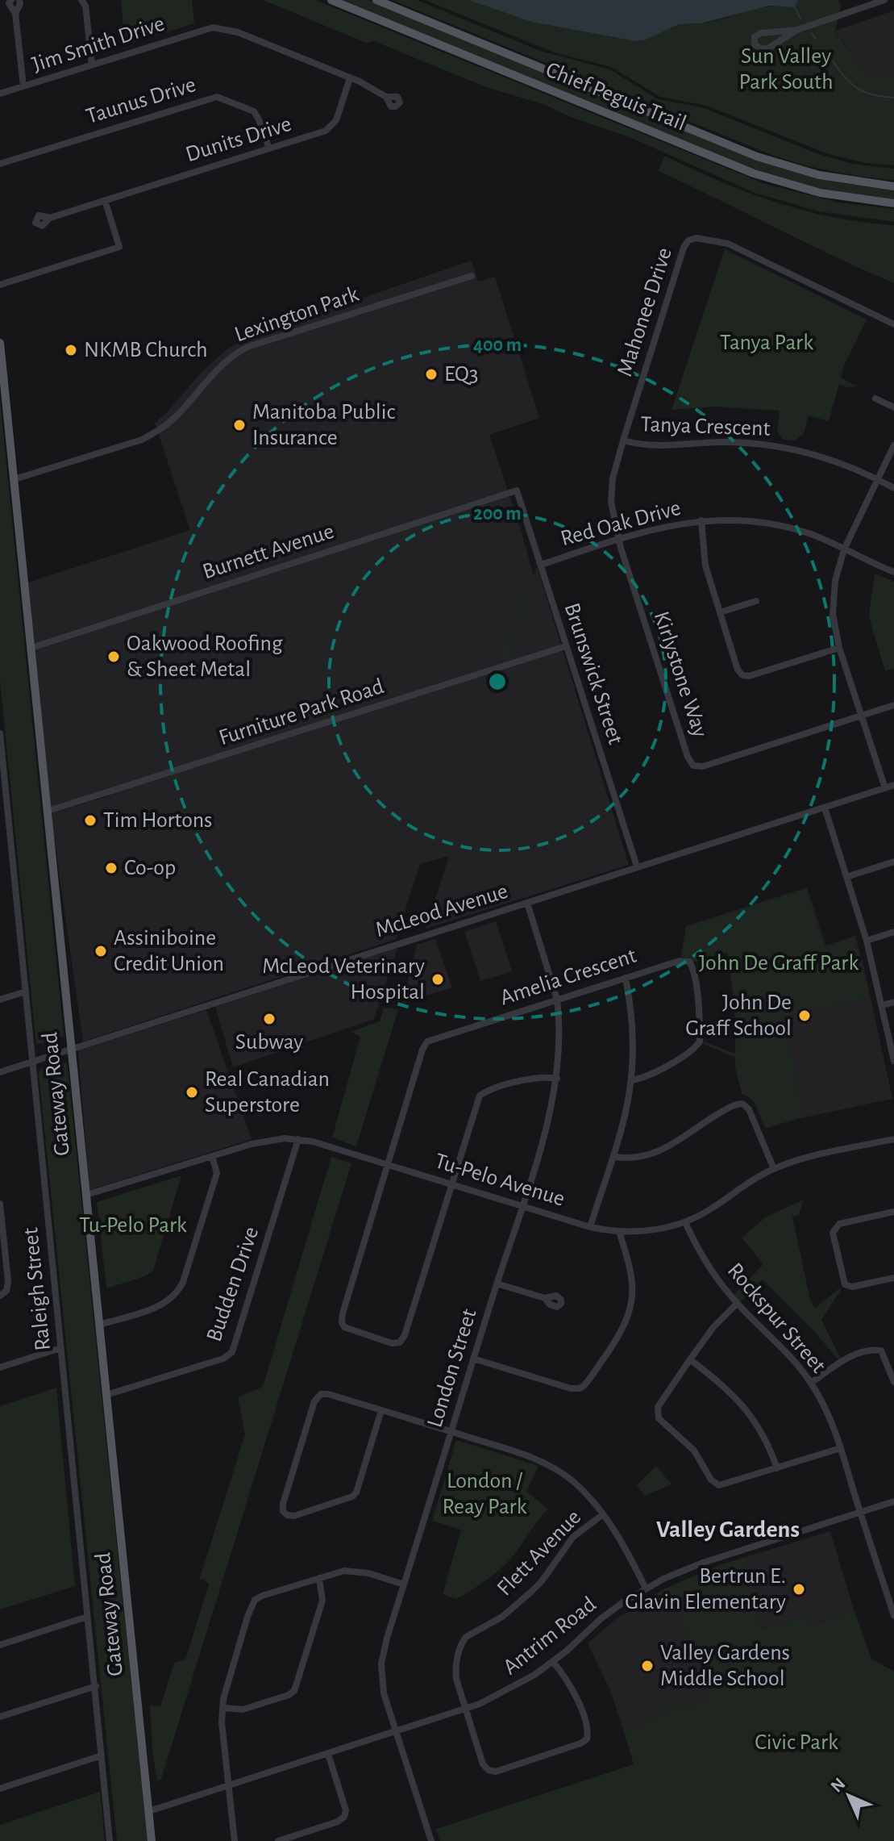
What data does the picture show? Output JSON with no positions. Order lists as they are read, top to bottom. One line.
{"streets":{"main road":["Chief Peguis Trail","Gateway Road"],"street":["Jim Smith Drive","Taunus Drive","Dunits Drive","Mahonee Drive","Lexington Park","Tanya Crescent","Red Oak Drive","Burnett Avenue","Brunswick Street","Kirlystone Way","Furniture Park Road","McLeod Avenue","Amelia Crescent","Tu-Pelo Avenue","Budden Drive","Raleigh Street","Rockspur Street","London Street","Flett Avenue","Antrim Road"]},"crossings":[["Jim Smith Drive","Dunits Drive"],["Taunus Drive","Dunits Drive"],["Mahonee Drive","Tanya Crescent"],["Mahonee Drive","Red Oak Drive"],["Mahonee Drive","Kirlystone Way"],["Lexington Park","Gateway Road"],["Red Oak Drive","Brunswick Street"],["Red Oak Drive","Kirlystone Way"],["Burnett Avenue","Brunswick Street"],["Burnett Avenue","Gateway Road"],["Brunswick Street","Furniture Park Road"],["Brunswick Street","McLeod Avenue"],["Furniture Park Road","Gateway Road"],["McLeod Avenue","Gateway Road"],["McLeod Avenue","Raleigh Street"],["McLeod Avenue","London Street"],["Amelia Crescent","Tu-Pelo Avenue"],["Amelia Crescent","London Street"],["Gateway Road","Tu-Pelo Avenue"],["Gateway Road","Budden Drive"],["Gateway Road","Antrim Road"],["Tu-Pelo Avenue","Budden Drive"],["Tu-Pelo Avenue","Rockspur Street"],["Tu-Pelo Avenue","London Street"],["Rockspur Street","Antrim Road"],["London Street","Antrim Road"],["Flett Avenue","Antrim Road"]],"districts":["Valley Gardens"],"parks":["Sun Valley Park South","Tanya Park","John De Graff Park","Tu-Pelo Park","London / Reay Park","Civic Park"],"places":["NKMB Church","EQ3","Manitoba Public Insurance","Oakwood Roofing & Sheet Metal","Tim Hortons","Co-op","Assiniboine Credit Union","McLeod Veterinary Hospital","John De Graff School","Subway","Real Canadian Superstore","Bertrun E. Glavin Elementary","Valley Gardens Middle School"],"north":"top left","rings":["400 m","200 m"]}
